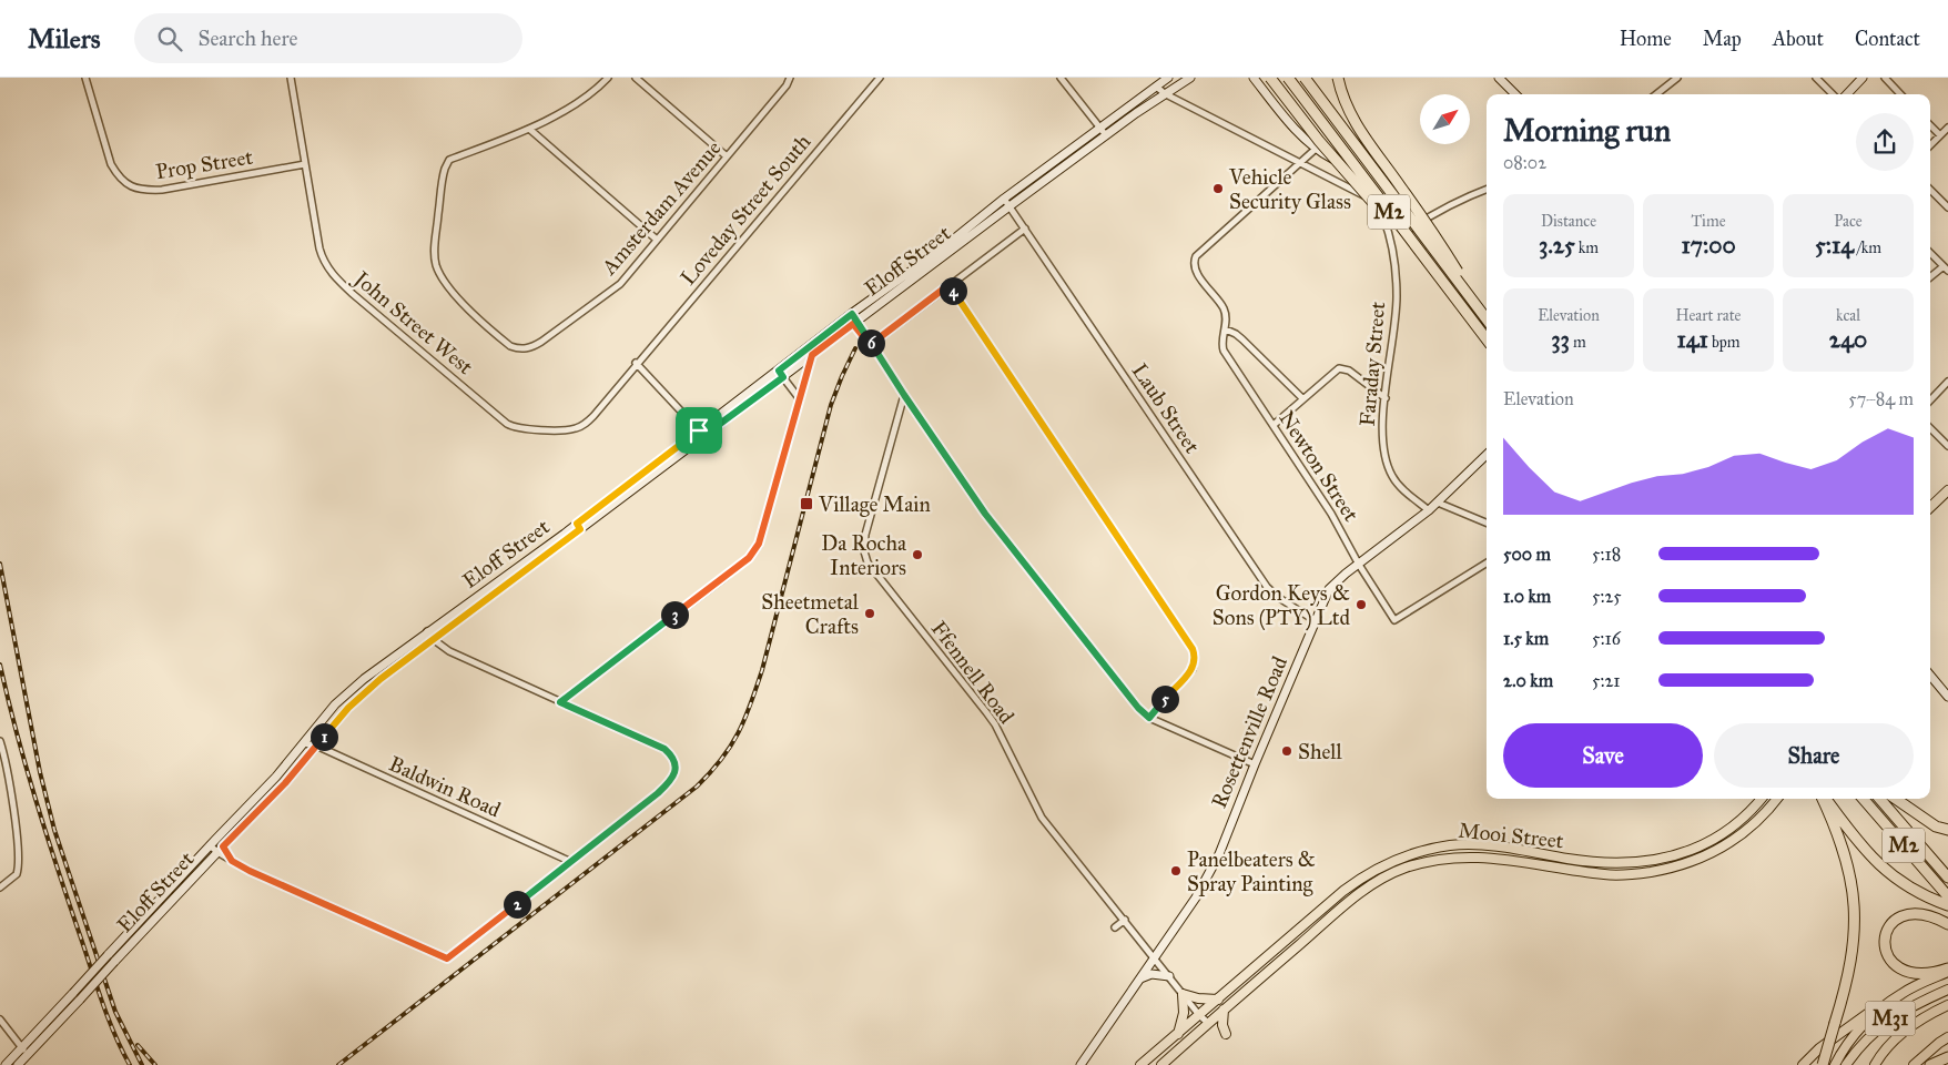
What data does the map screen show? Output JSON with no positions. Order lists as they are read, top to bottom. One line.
{"streets":{"highway":["M2"],"main road":["Mooi Street","M31"],"street":["Prop Street","Amsterdam Avenue","Loveday Street South","Eloff Street","John Street West","Faraday Street","Laub Street","Newton Street","Ffennell Road","Rosettenville Road","Baldwin Road"]},"crossings":[["Prop Street","John Street West"],["Loveday Street South","John Street West"],["Eloff Street","Laub Street"],["Eloff Street","Baldwin Road"],["Faraday Street","Rosettenville Road"],["Laub Street","Rosettenville Road"],["Newton Street","Rosettenville Road"],["Ffennell Road","Rosettenville Road"],["Ffennell Road","Mooi Street"]],"places":{"other":["Vehicle Security Glass","Da Rocha Interiors","Gordon Keys & Sons (PTY) Ltd","Sheetmetal Crafts","Shell","Panelbeaters & Spray Painting"],"transit":["Village Main"]},"north":"top right","page":{"header":"Milers","search":"Search here","nav":["Home","Map","About","Contact"],"heading":["Morning run","08:02"],"stats":[["Distance","3.25 km"],["Time","17:00"],["Pace","5:14 /km"],["Elevation","33 m"],["Heart rate","141 bpm"],["kcal","240"]],"pins":["4","6","3","5","1","2"],"chart":["Elevation","57–84 m"],"list":[{"name":"500 m","note":"5:18"},{"name":"1.0 km","note":"5:25"},{"name":"1.5 km","note":"5:16"},{"name":"2.0 km","note":"5:21"}],"buttons":["Save","Share"]}}
